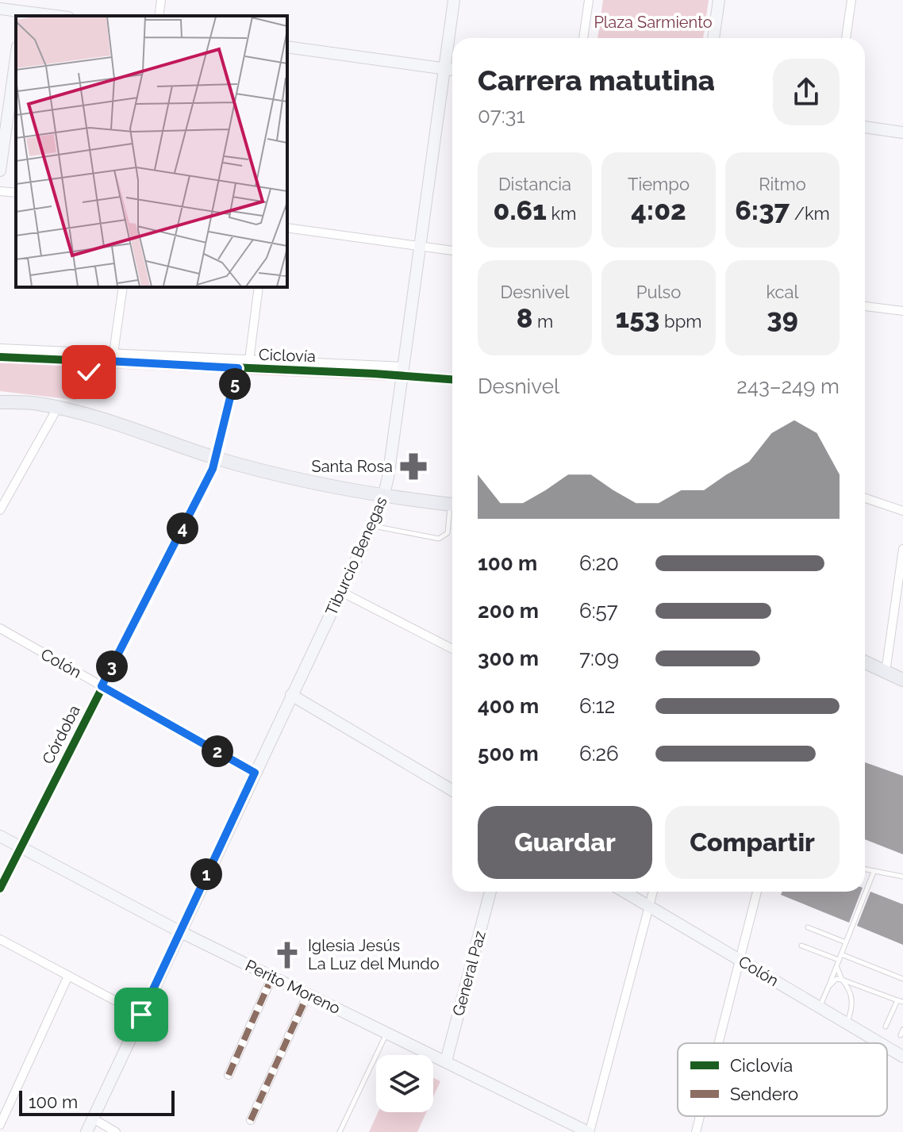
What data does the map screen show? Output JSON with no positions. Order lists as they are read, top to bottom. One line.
{"streets":{"main road":["Tiburcio Benegas","Colón","General Paz","Perito Moreno"],"street":["Córdoba"],"cycle path":["Ciclovía"]},"crossings":[["Tiburcio Benegas","Colón"],["Tiburcio Benegas","Perito Moreno"],["Colón","Córdoba"],["Córdoba","Perito Moreno"],["General Paz","Perito Moreno"]],"parks":["Plaza Sarmiento"],"places":{"pharmacy":["Santa Rosa"],"church":["Iglesia Jesús La Luz del Mundo"]},"legend":["Ciclovía","Sendero"],"scale_bar":"100 m","page":{"heading":["Carrera matutina","07:31"],"stats":[["Distancia","0.61 km"],["Tiempo","4:02"],["Ritmo","6:37 /km"],["Desnivel","8 m"],["Pulso","153 bpm"],["kcal","39"]],"chart":["Desnivel","243–249 m"],"pins":["5","4","3","2","1"],"list":[{"name":"100 m","note":"6:20"},{"name":"200 m","note":"6:57"},{"name":"300 m","note":"7:09"},{"name":"400 m","note":"6:12"},{"name":"500 m","note":"6:26"}],"buttons":["Guardar","Compartir"],"scale":"100 m"}}
